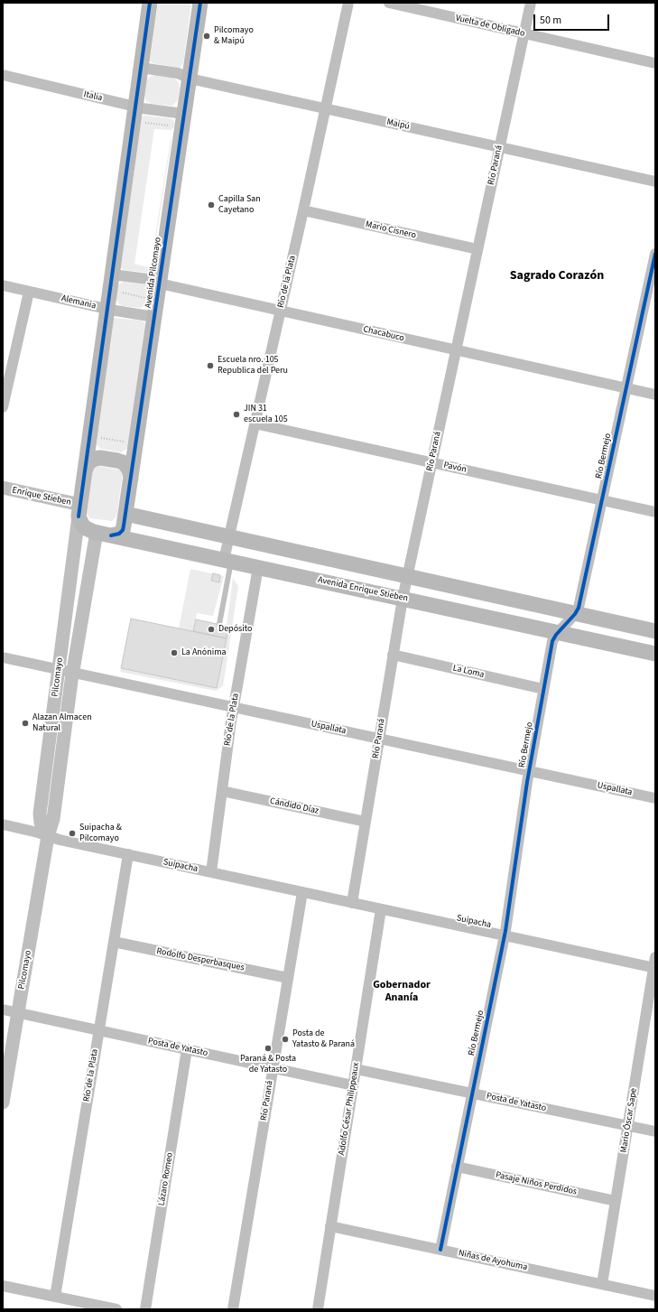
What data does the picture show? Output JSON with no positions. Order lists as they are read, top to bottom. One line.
{"streets":{"main road":["Avenida Pilcomayo","Avenida Enrique Stieben"],"street":["Vuelta de Obligado","Italia","Maipú","Río Paraná","Mario Cisnero","Río de la Plata","Alemania","Chacabuco","Río Bermejo","Pavón","Enrique Stieben","La Loma","Pilcomayo","Uspallata","Cándido Díaz","Suipacha","Rodolfo Desperbasques","Posta de Yatasto","Adolfo César Philippeaux","Mario Óscar Sape","Lázaro Romeo","Pasaje Niños Perdidos","Niñas de Ayohuma"]},"crossings":[["Vuelta de Obligado","Río Paraná"],["Italia","Avenida Pilcomayo"],["Maipú","Río Paraná"],["Maipú","Avenida Pilcomayo"],["Maipú","Río de la Plata"],["Río Paraná","Mario Cisnero"],["Río Paraná","Chacabuco"],["Río Paraná","Pavón"],["Río Paraná","Avenida Enrique Stieben"],["Río Paraná","La Loma"],["Río Paraná","Uspallata"],["Río Paraná","Cándido Díaz"],["Río Paraná","Suipacha"],["Río Paraná","Rodolfo Desperbasques"],["Río Paraná","Posta de Yatasto"],["Mario Cisnero","Río de la Plata"],["Avenida Pilcomayo","Alemania"],["Avenida Pilcomayo","Chacabuco"],["Avenida Pilcomayo","Enrique Stieben"],["Avenida Pilcomayo","Avenida Enrique Stieben"],["Avenida Pilcomayo","Pilcomayo"],["Río de la Plata","Chacabuco"],["Río de la Plata","Pavón"],["Río de la Plata","Avenida Enrique Stieben"],["Río de la Plata","Uspallata"],["Río de la Plata","Cándido Díaz"],["Río de la Plata","Suipacha"],["Río de la Plata","Rodolfo Desperbasques"],["Río de la Plata","Posta de Yatasto"],["Chacabuco","Río Bermejo"],["Río Bermejo","Pavón"],["Río Bermejo","Avenida Enrique Stieben"],["Río Bermejo","La Loma"],["Río Bermejo","Uspallata"],["Río Bermejo","Suipacha"],["Río Bermejo","Posta de Yatasto"],["Río Bermejo","Pasaje Niños Perdidos"],["Río Bermejo","Niñas de Ayohuma"],["Enrique Stieben","Avenida Enrique Stieben"],["Enrique Stieben","Pilcomayo"],["Avenida Enrique Stieben","Pilcomayo"],["Pilcomayo","Uspallata"],["Pilcomayo","Suipacha"],["Pilcomayo","Posta de Yatasto"],["Suipacha","Adolfo César Philippeaux"],["Suipacha","Mario Óscar Sape"],["Posta de Yatasto","Adolfo César Philippeaux"],["Posta de Yatasto","Mario Óscar Sape"],["Posta de Yatasto","Lázaro Romeo"],["Adolfo César Philippeaux","Niñas de Ayohuma"],["Mario Óscar Sape","Pasaje Niños Perdidos"],["Mario Óscar Sape","Niñas de Ayohuma"]],"districts":["Sagrado Corazón","Gobernador Ananía"],"places":["Pilcomayo & Maipú","Capilla San Cayetano","Escuela nro. 105 Republica del Peru","JIN 31 escuela 105","Depósito","La Anónima","Alazan Almacen Natural","Suipacha & Pilcomayo","Posta de Yatasto & Paraná","Paraná & Posta de Yatasto"],"scale_bar":"50 m"}
